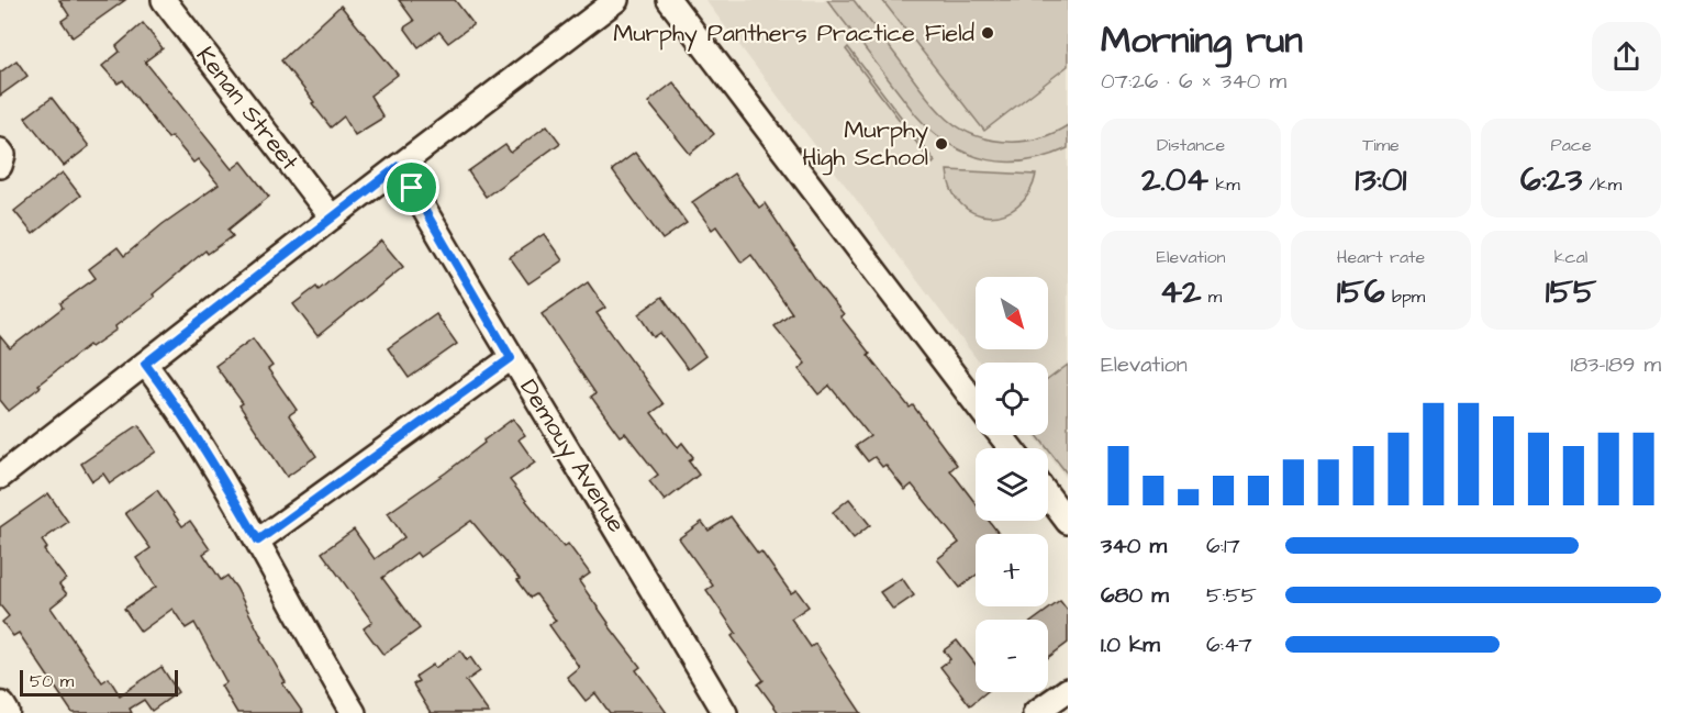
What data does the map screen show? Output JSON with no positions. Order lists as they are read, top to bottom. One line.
{"streets":{"street":["Kenan Street","Demouy Avenue"]},"places":["Murphy Panthers Practice Field","Murphy High School"],"scale_bar":"50 m","north":"bottom right","page":{"heading":["Morning run","07:26 · 6 × 340 m"],"stats":[["Distance","2.04 km"],["Time","13:01"],["Pace","6:23 /km"],["Elevation","42 m"],["Heart rate","156 bpm"],["kcal","155"]],"map_buttons":["+","−"],"chart":["Elevation","183–189 m"],"list":[{"name":"340 m","note":"6:17"},{"name":"680 m","note":"5:55"},{"name":"1.0 km","note":"6:47"}],"scale":"50 m"}}
